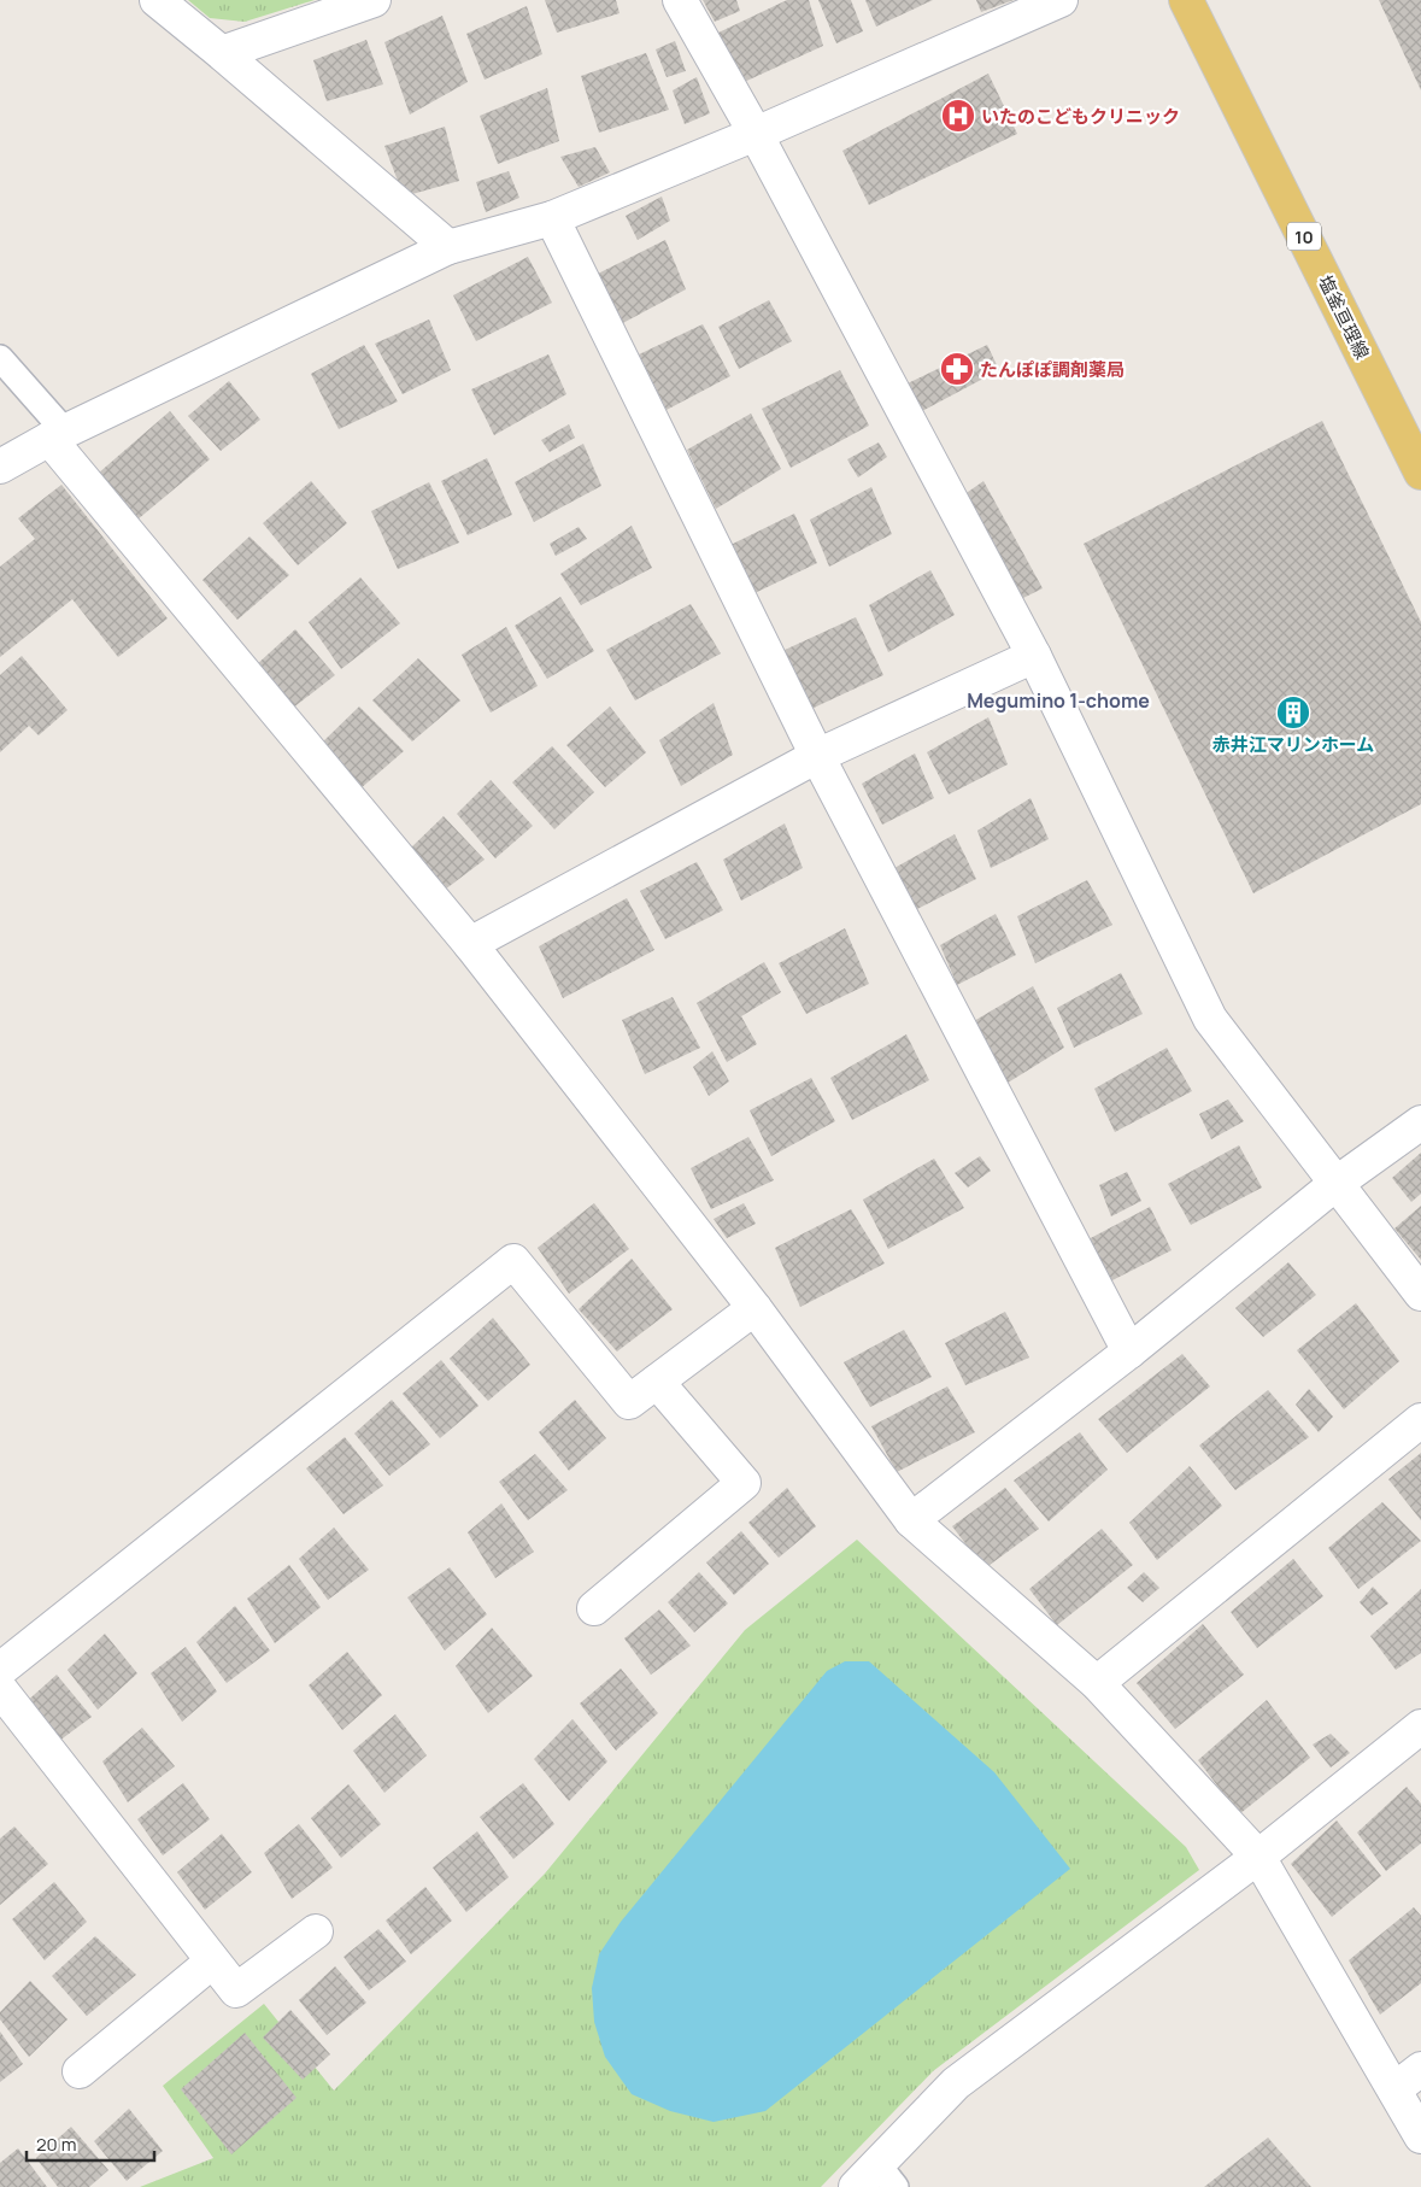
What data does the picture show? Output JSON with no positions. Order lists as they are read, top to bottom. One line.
{"streets":{"main road":["10","塩釜亘理線"]},"districts":["Megumino 1-chome"],"places":{"hospital":["いたのこどもクリニック"],"pharmacy":["たんぽぽ調剤薬局"],"building":["赤井江マリンホーム"]},"scale_bar":"20 m"}
